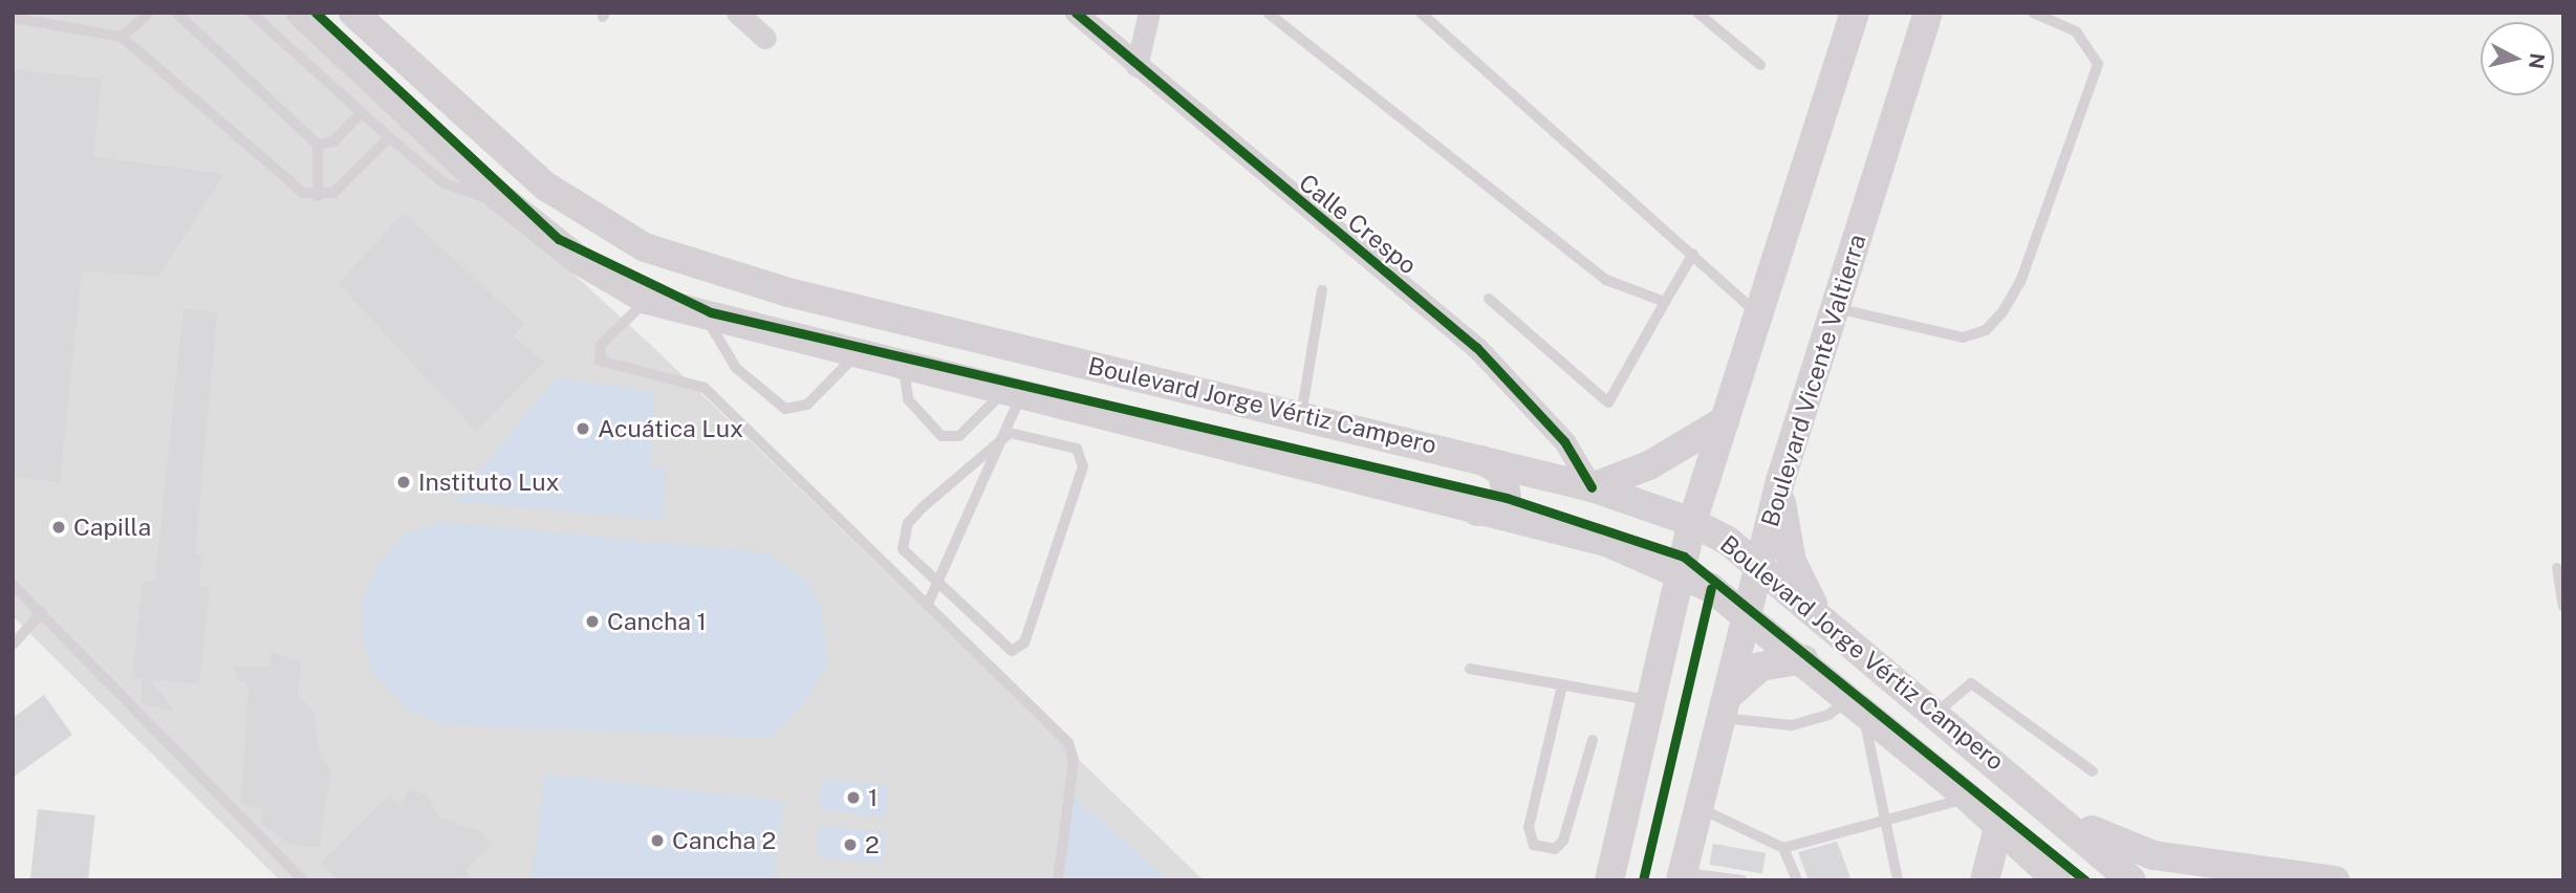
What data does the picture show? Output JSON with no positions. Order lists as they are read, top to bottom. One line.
{"streets":{"main road":["Boulevard Vicente Valtierra","Boulevard Jorge Vértiz Campero"],"street":["Calle Crespo"]},"crossings":[["Calle Crespo","Boulevard Jorge Vértiz Campero"],["Boulevard Vicente Valtierra","Boulevard Jorge Vértiz Campero"]],"places":["Acuática Lux","Instituto Lux","Capilla","Cancha 1","1","Cancha 2","2"],"north":"right"}
